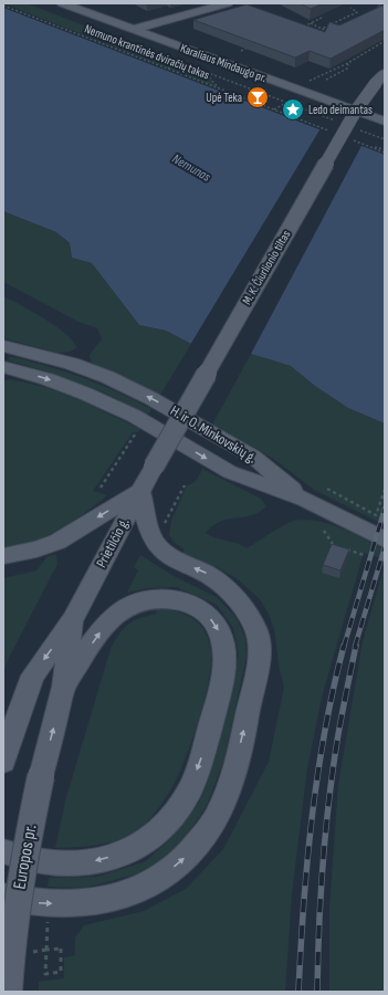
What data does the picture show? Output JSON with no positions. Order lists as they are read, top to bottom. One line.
{"streets":{"main road":["Karaliaus Mindaugo pr.","M. K. Čiurlionio tiltas","H. ir O. Minkovskių g.","Prietilčio g.","Europos pr."],"path":["Nemuno krantinės dviračių takas"]},"crossings":[["M. K. Čiurlionio tiltas","Prietilčio g."],["Prietilčio g.","Europos pr."]],"water":["Nemunas"],"places":{"bar":["Upė Teka"],"place":["Ledo deimantas"]}}
